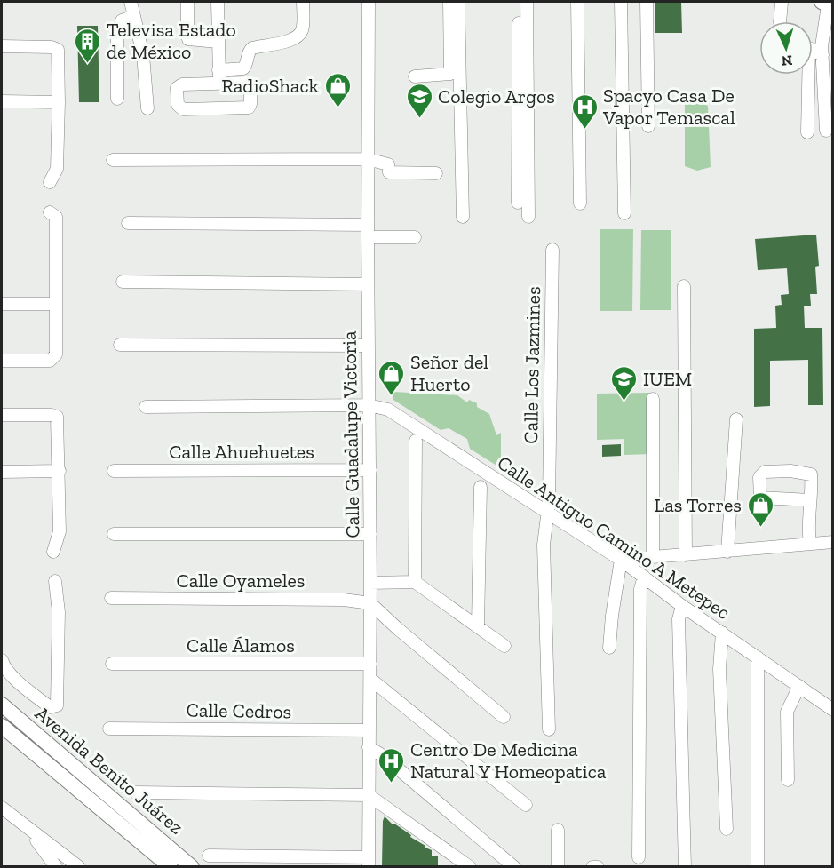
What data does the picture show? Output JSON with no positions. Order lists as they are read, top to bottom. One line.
{"streets":{"main road":["Avenida Benito Juárez"],"street":["Calle Los Jazmines","Calle Guadalupe Victoria","Calle Ahuehuetes","Calle Antiguo Camino A Metepec","Calle Oyameles","Calle Álamos","Calle Cedros"]},"crossings":[["Calle Los Jazmines","Calle Antiguo Camino A Metepec"],["Calle Guadalupe Victoria","Calle Ahuehuetes"],["Calle Guadalupe Victoria","Calle Antiguo Camino A Metepec"],["Calle Guadalupe Victoria","Calle Oyameles"],["Calle Guadalupe Victoria","Calle Álamos"],["Calle Guadalupe Victoria","Calle Cedros"]],"places":{"building":["Televisa Estado de México"],"shop":["RadioShack","Señor del Huerto","Las Torres"],"school or university":["Colegio Argos","IUEM"],"hospital":["Spacyo Casa De Vapor Temascal","Centro De Medicina Natural Y Homeopatica"]},"north":"bottom"}
